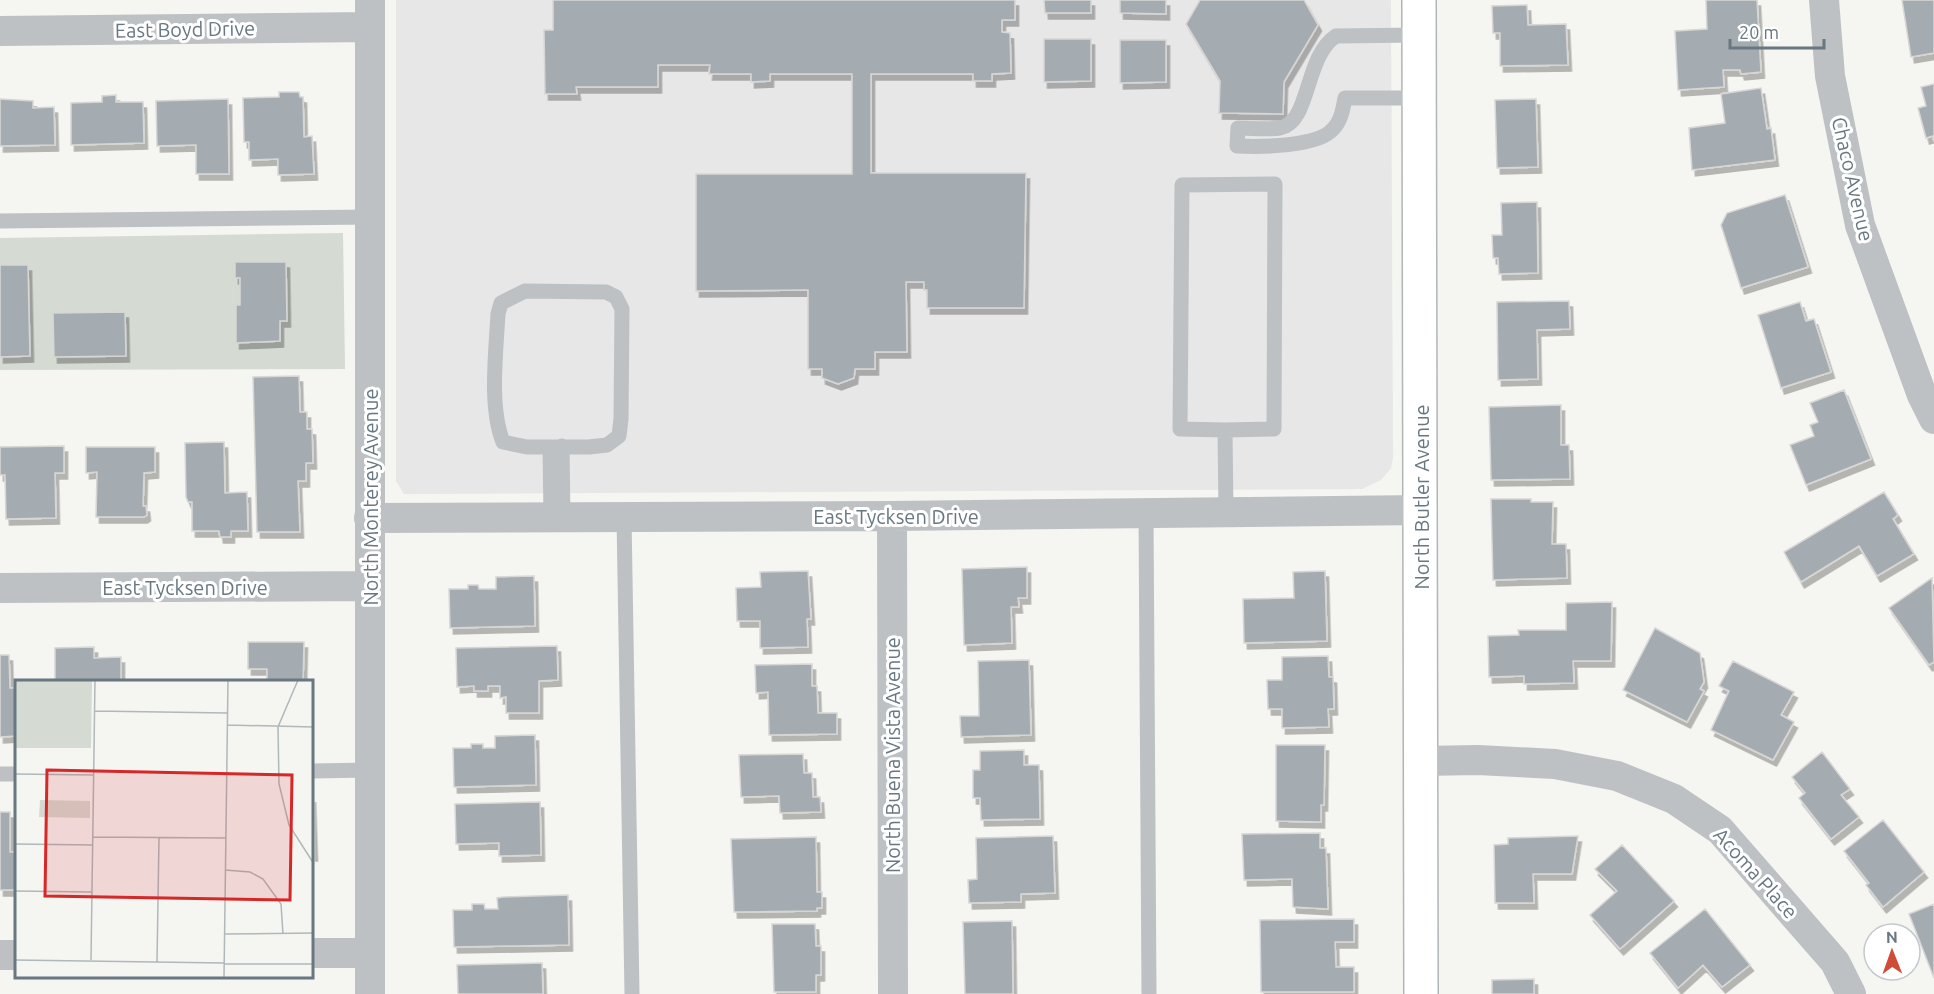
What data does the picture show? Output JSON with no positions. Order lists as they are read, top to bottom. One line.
{"streets":{"main road":["North Butler Avenue"],"street":["East Boyd Drive","Chaco Avenue","North Monterey Avenue","East Tycksen Drive","North Buena Vista Avenue","Acoma Place"]},"crossings":[["East Boyd Drive","North Monterey Avenue"],["North Monterey Avenue","East Tycksen Drive"],["North Butler Avenue","East Tycksen Drive"],["North Butler Avenue","Acoma Place"],["East Tycksen Drive","North Buena Vista Avenue"]],"scale_bar":"20 m","north":"top"}
